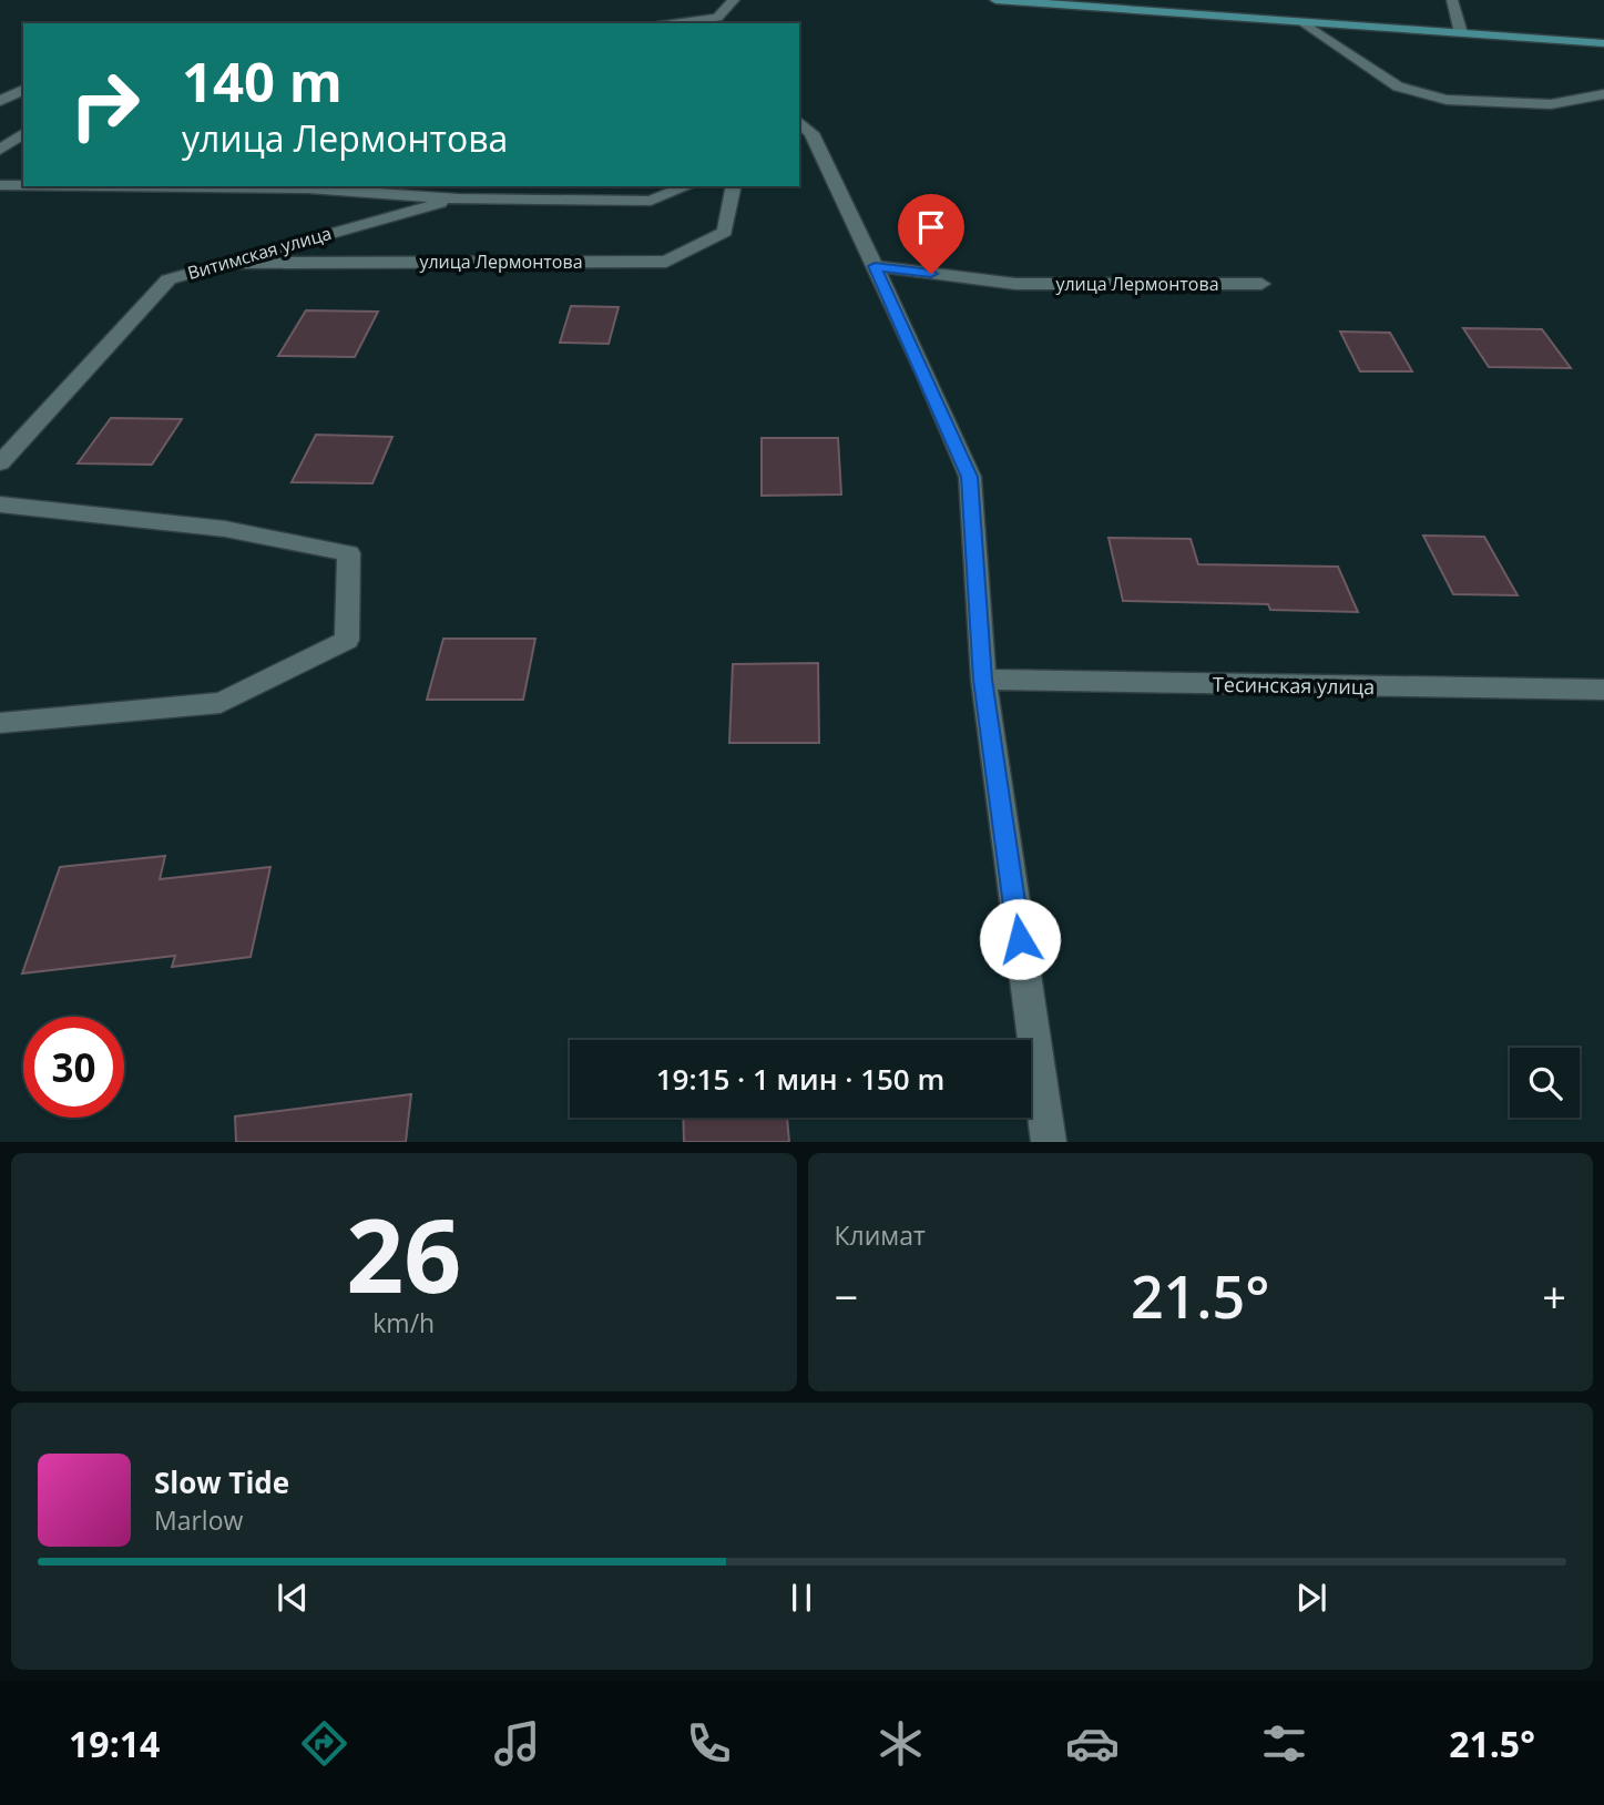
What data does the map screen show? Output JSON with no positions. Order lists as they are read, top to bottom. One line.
{"streets":{"street":["Витимская улица","улица Лермонтова","Тесинская улица"]},"crossings":[["Витимская улица","улица Лермонтова"]],"page":{"turn":["140 m","улица Лермонтова"],"limit":"30","trip":"19:15 · 1 мин · 150 m","tile":[["26","km/h"],"Климат"],"heat":["−","21.5°","+"],"song":["Slow Tide","Marlow"],"tabs":["19:14","21.5°"]}}
